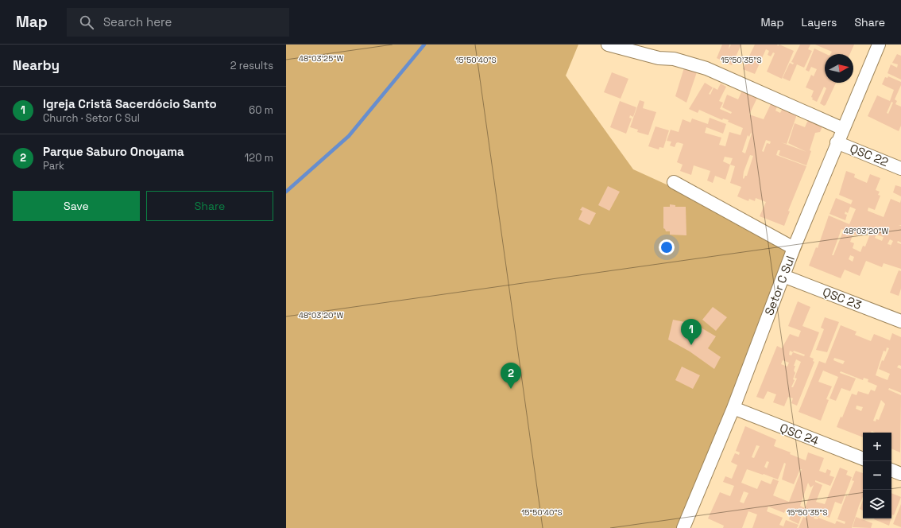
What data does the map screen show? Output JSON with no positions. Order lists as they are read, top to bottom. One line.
{"streets":{"street":["QSC 22","Setor C Sul","QSC 23","QSC 24"]},"crossings":[["QSC 22","Setor C Sul"],["Setor C Sul","QSC 23"],["Setor C Sul","QSC 24"]],"north":"right","page":{"header":"Map","search":"Search here","nav":["Map","Layers","Share"],"heading":["Nearby","2 results"],"list":[{"mark":"1","name":"Igreja Cristã Sacerdócio Santo","note":"Church · Setor C Sul","value":"60 m"},{"mark":"2","name":"Parque Saburo Onoyama","note":"Park","value":"120 m"}],"buttons":["Save","Share"],"pins":["1","2"],"map_buttons":["+","−"]},"coordinates":["48°03'25\"W","15°50'40\"S","15°50'35\"S","48°03'20\"W"]}
